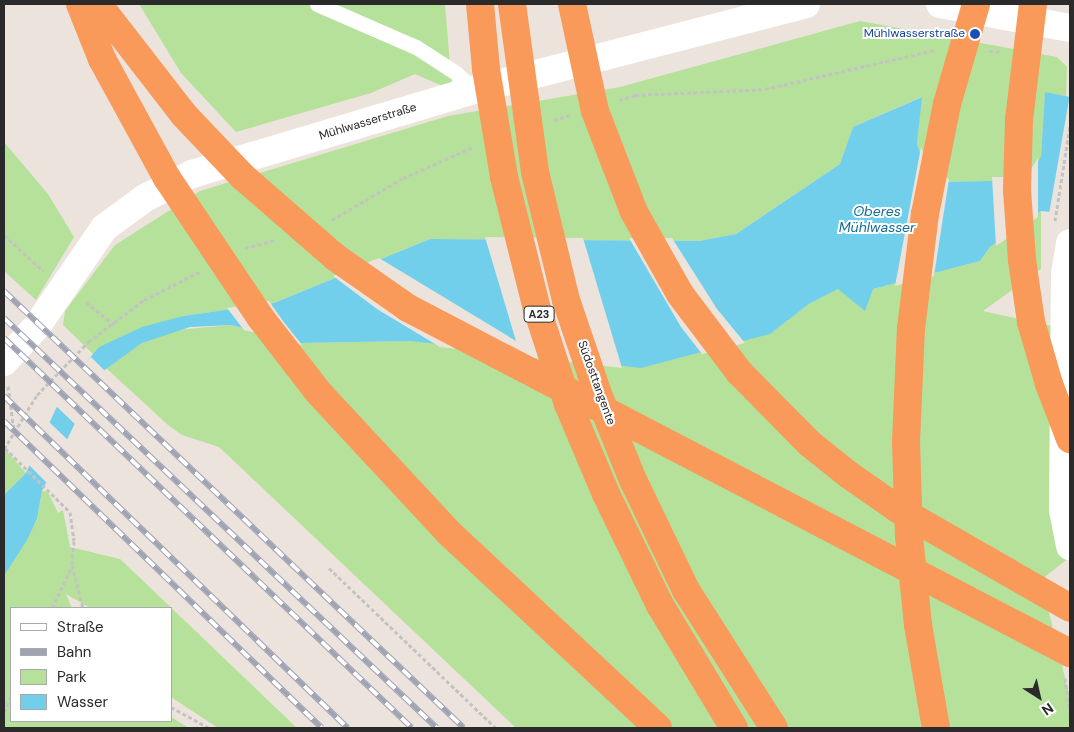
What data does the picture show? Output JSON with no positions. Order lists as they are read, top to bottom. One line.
{"streets":{"highway":["A23","Südosttangente"],"street":["Mühlwasserstraße"]},"water":["Oberes Mühlwasser"],"places":["Mühlwasserstraße"],"legend":["Straße","Bahn","Park","Wasser"],"north":"bottom right"}
